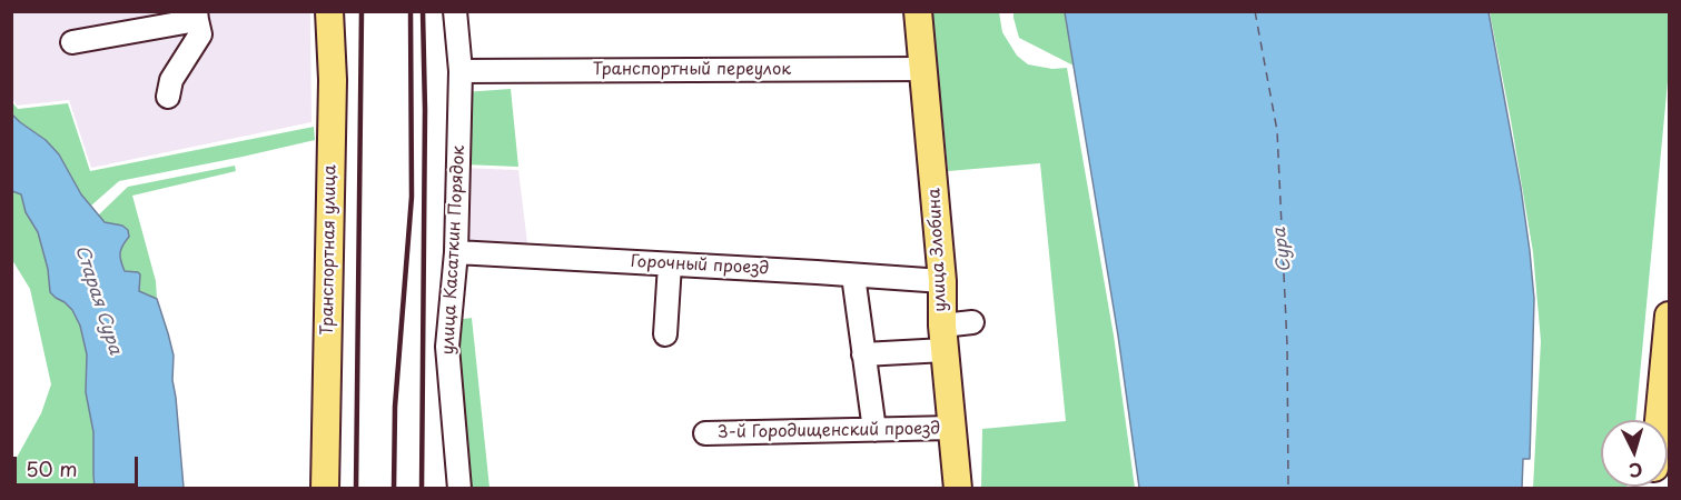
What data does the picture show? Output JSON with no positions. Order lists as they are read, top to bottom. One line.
{"streets":{"main road":["Транспортная улица","улица Злобина"],"street":["Транспортный переулок","улица Касаткин Порядок","Горочный проезд","3-й Городищенский проезд"]},"crossings":[["Транспортный переулок","улица Касаткин Порядок"],["Транспортный переулок","улица Злобина"],["улица Касаткин Порядок","Горочный проезд"],["улица Злобина","Горочный проезд"],["улица Злобина","3-й Городищенский проезд"]],"water":["Сура","Старая Сура"],"scale_bar":"50 m","north":"bottom"}
